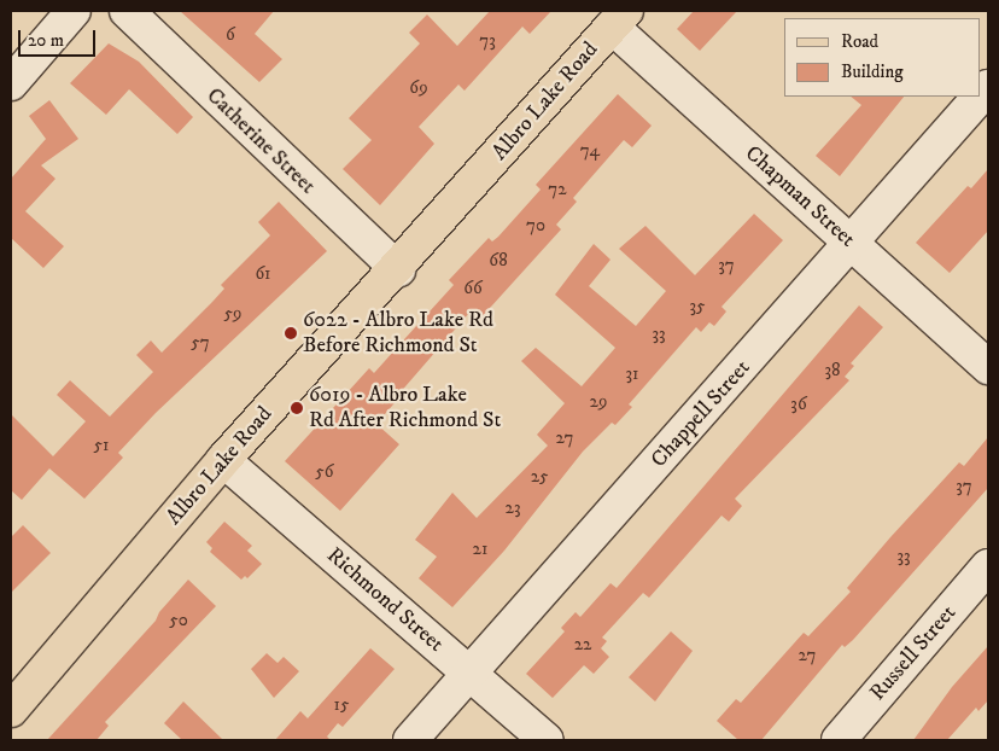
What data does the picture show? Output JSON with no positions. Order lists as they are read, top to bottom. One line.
{"streets":{"main road":["Albro Lake Road"],"street":["Catherine Street","Chapman Street","Chappell Street","Richmond Street","Russell Street"]},"crossings":[["Albro Lake Road","Catherine Street"],["Albro Lake Road","Chapman Street"],["Albro Lake Road","Richmond Street"],["Chapman Street","Chappell Street"],["Chappell Street","Richmond Street"]],"places":["6022 - Albro Lake Rd Before Richmond St","6019 - Albro Lake Rd After Richmond St"],"house_numbers":["6","73","69","74","72","70","68","37","61","66","35","59","33","57","38","31","29","36","27","51","56","25","37","23","21","33","50","22","27","15"],"legend":["Road","Building"],"scale_bar":"20 m"}
